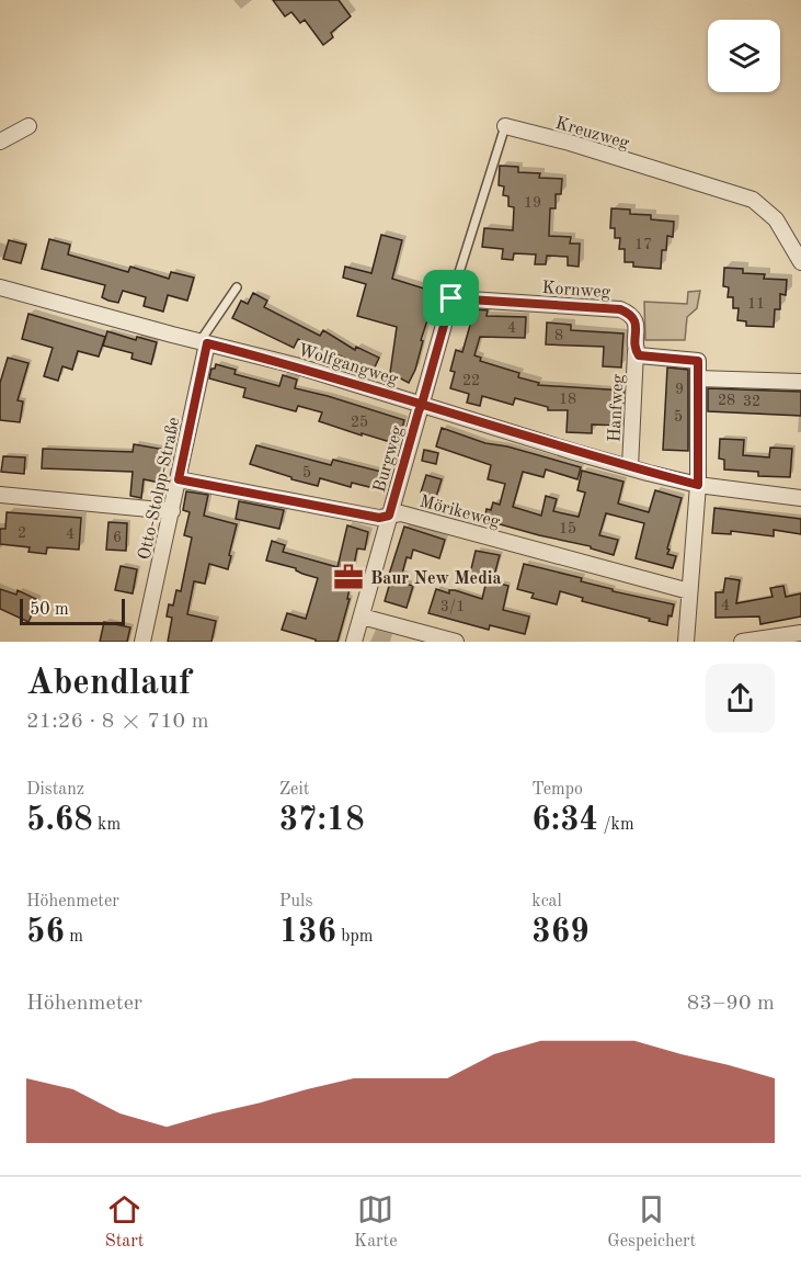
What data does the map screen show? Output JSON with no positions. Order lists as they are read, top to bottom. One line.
{"streets":{"street":["Kreuzweg","Kornweg","Wolfgangweg","Hanfweg","Burgweg","Otto-Stolpp-Straße","Mörikeweg"]},"crossings":[["Kreuzweg","Kornweg"],["Kreuzweg","Burgweg"],["Kornweg","Hanfweg"],["Kornweg","Burgweg"],["Wolfgangweg","Hanfweg"],["Wolfgangweg","Burgweg"],["Wolfgangweg","Otto-Stolpp-Straße"],["Burgweg","Mörikeweg"],["Otto-Stolpp-Straße","Mörikeweg"]],"places":{"office":["Baur New Media"]},"house_numbers":["19","17","11","4","8","22","9","18","28","32","5","25","5","15","2","4","6","4","3/1"],"scale_bar":"50 m","page":{"scale":"50 m","heading":["Abendlauf","21:26 · 8 × 710 m"],"stats":[["Distanz","5.68 km"],["Zeit","37:18"],["Tempo","6:34 /km"],["Höhenmeter","56 m"],["Puls","136 bpm"],["kcal","369"]],"chart":["Höhenmeter","83–90 m"],"tabs":["Start","Karte","Gespeichert"]}}
